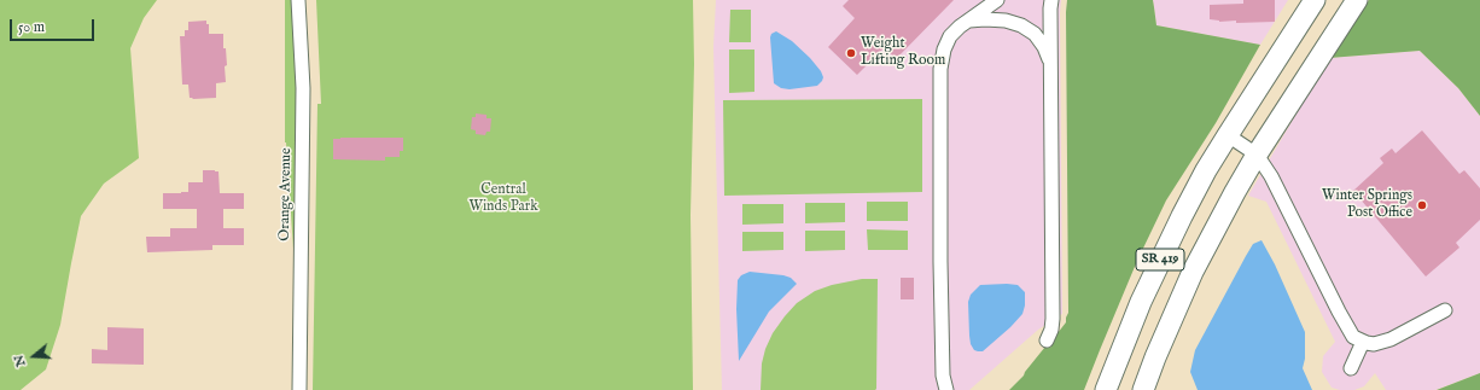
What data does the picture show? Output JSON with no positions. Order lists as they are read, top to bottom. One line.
{"streets":{"main road":["SR 419"],"street":["Orange Avenue"]},"parks":["Central Winds Park"],"places":["Weight Lifting Room","Winter Springs Post Office"],"scale_bar":"50 m","north":"left"}
